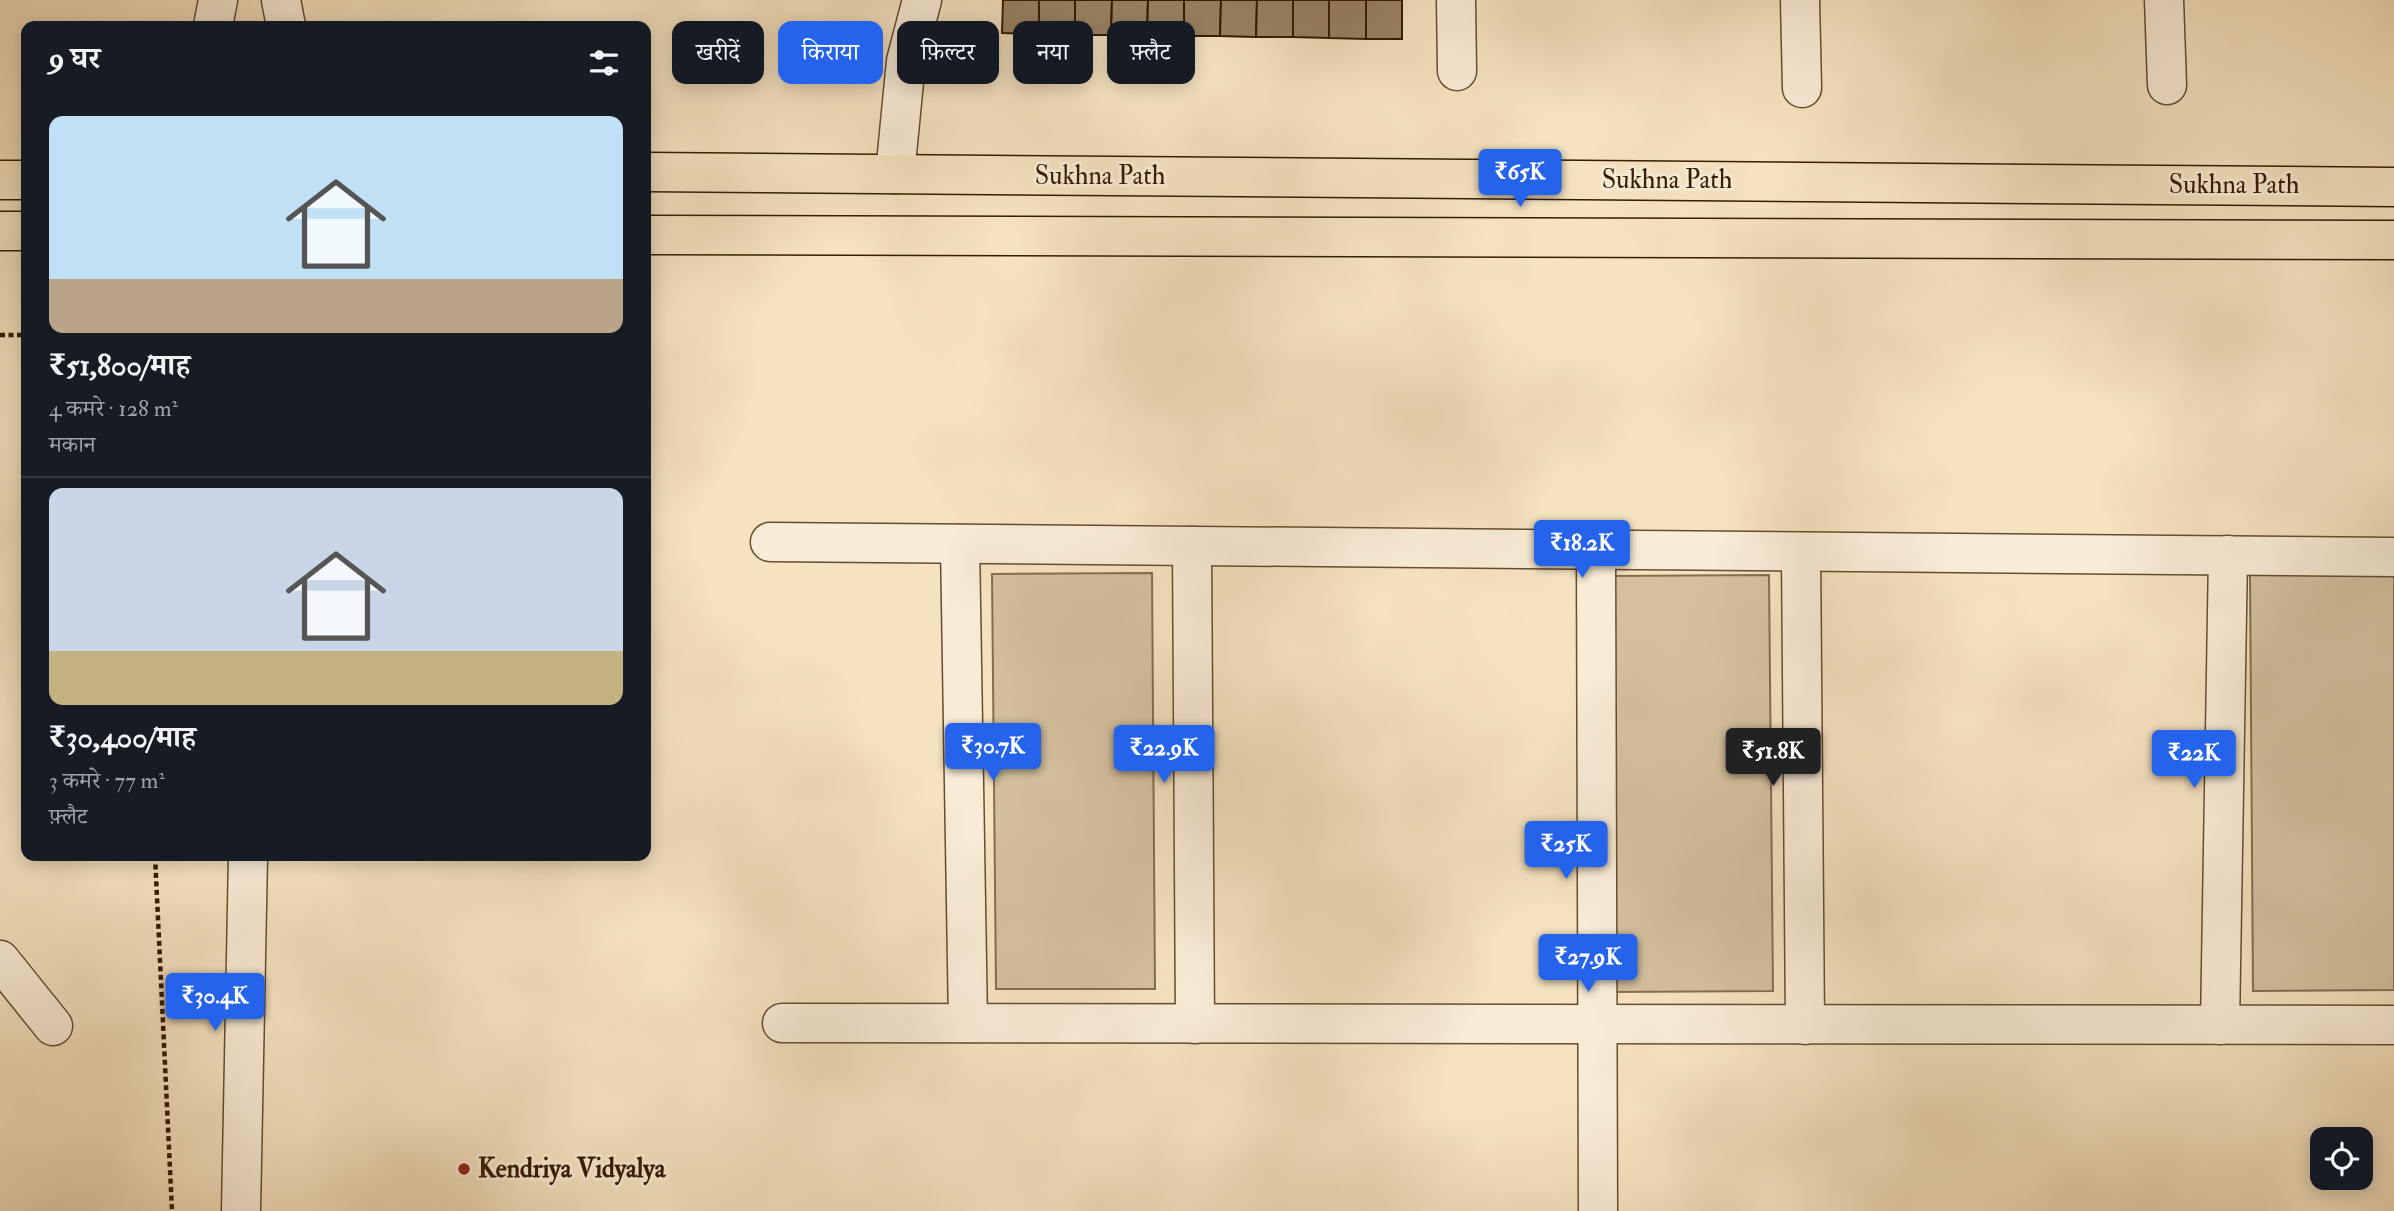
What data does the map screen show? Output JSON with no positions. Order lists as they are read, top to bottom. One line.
{"streets":{"main road":["Sukhna Path"]},"places":["Kendriya Vidyalya"],"page":{"chip":["खरीदें","किराया","फ़िल्टर","नया","फ़्लैट"],"heading":"9 घर","list":[{"name":"₹51,800/माह","note":"4 कमरे · 128 m² · मकान"},{"name":"₹30,400/माह","note":"3 कमरे · 77 m² · फ़्लैट"}],"price":["₹65K","₹18.2K","₹30.7K","₹22.9K","₹51.8K","₹22K","₹25K","₹27.9K","₹30.4K"]}}
